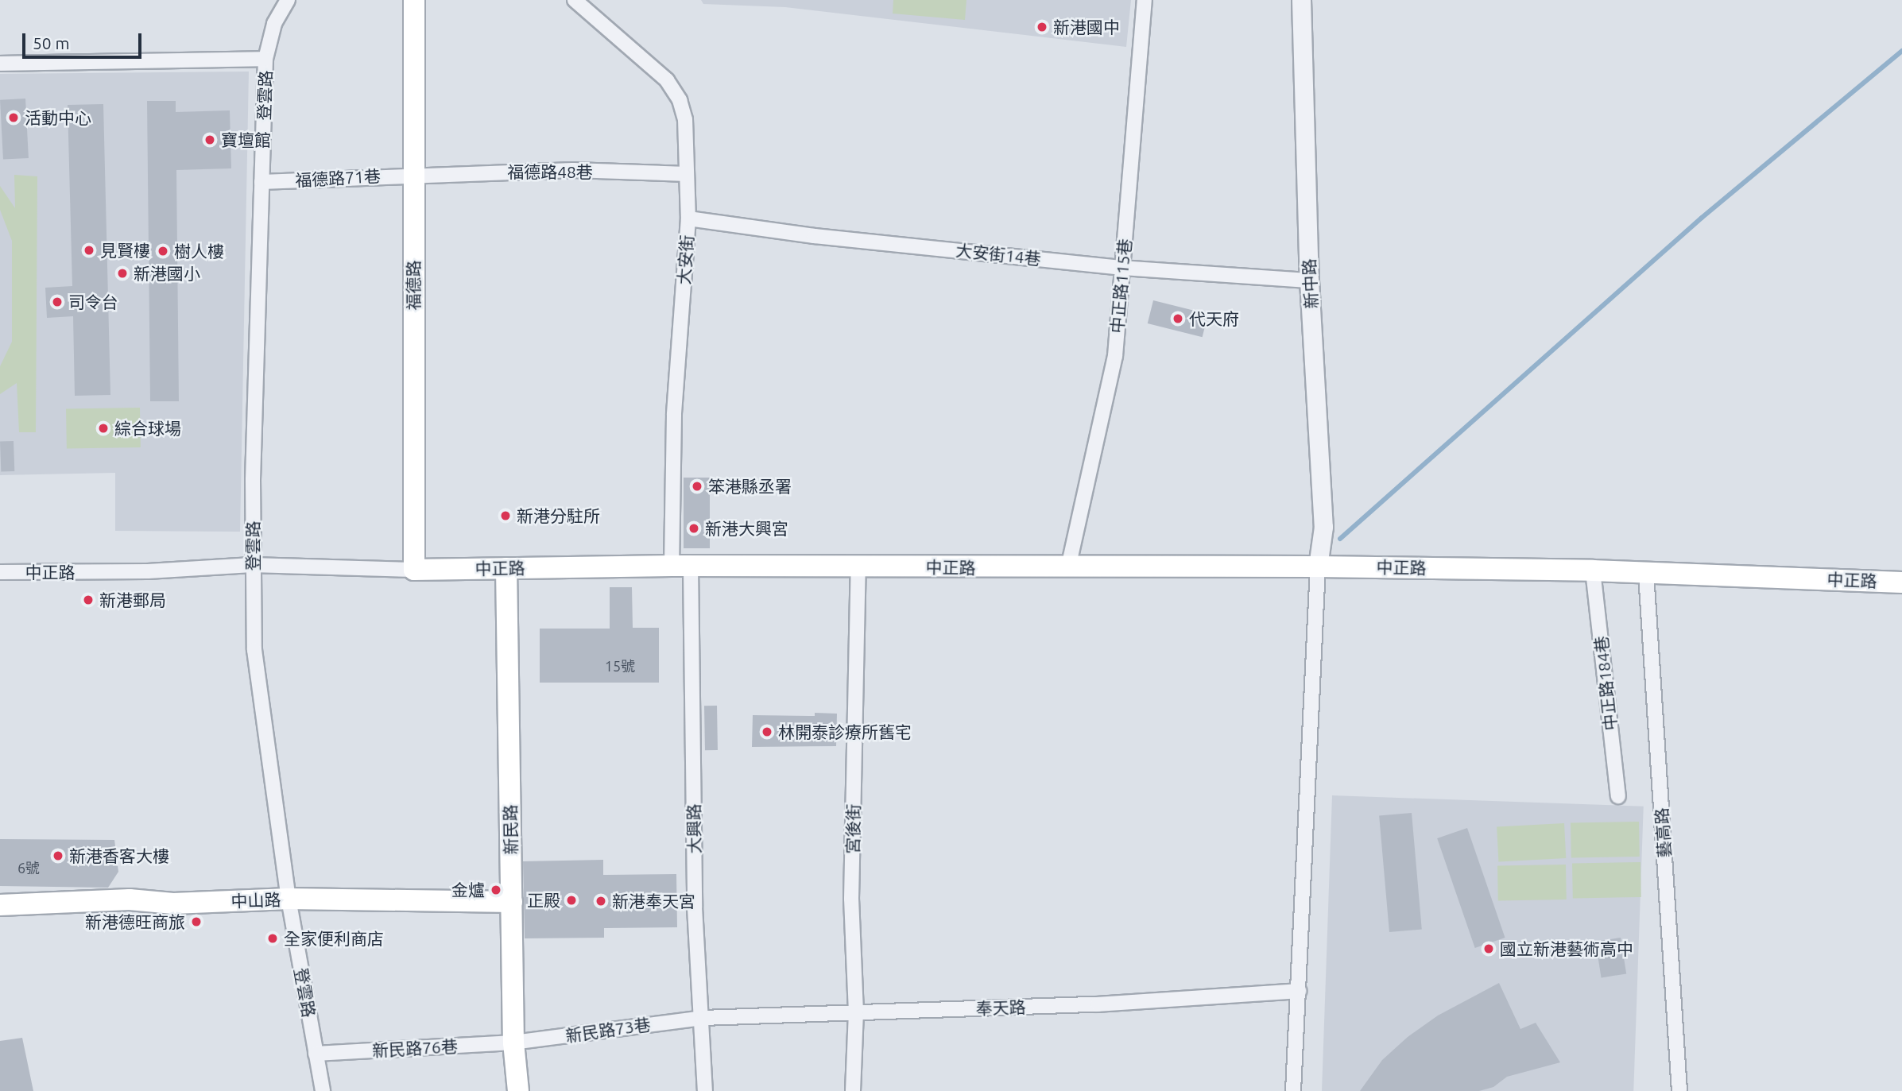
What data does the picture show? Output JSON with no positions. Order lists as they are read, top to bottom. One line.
{"streets":{"main road":["福德路","中正路","新民路","中山路"],"street":["登雲路","福德路48巷","福德路71巷","大安街14巷","大安街","新中路","中正路115巷","中正路184巷","大興路","宮後街","藝高路","奉天路","新民路73巷","新民路76巷"]},"crossings":[["登雲路","福德路71巷"],["登雲路","中正路"],["登雲路","中山路"],["登雲路","新民路76巷"],["福德路48巷","福德路71巷"],["福德路48巷","大安街"],["福德路48巷","福德路"],["福德路71巷","福德路"],["大安街14巷","大安街"],["大安街14巷","新中路"],["大安街14巷","中正路115巷"],["大安街","中正路"],["大安街","大興路"],["新中路","中正路"],["福德路","中正路"],["中正路115巷","中正路"],["中正路","中正路184巷"],["中正路","大興路"],["中正路","宮後街"],["中正路","新民路"],["中正路","藝高路"],["大興路","奉天路"],["大興路","新民路73巷"],["宮後街","奉天路"],["新民路","中山路"],["新民路","新民路73巷"],["新民路","新民路76巷"],["奉天路","新民路73巷"],["新民路73巷","新民路76巷"]],"places":["新港國中","活動中心","寶壇館","見賢樓","樹人樓","新港國小","司令台","代天府","綜合球場","笨港縣丞署","新港分駐所","新港大興宮","新港郵局","林開泰診療所舊宅","新港香客大樓","金爐","正殿","新港奉天宮","新港德旺商旅","全家便利商店","國立新港藝術高中"],"house_numbers":["15號","6號"],"scale_bar":"50 m"}
